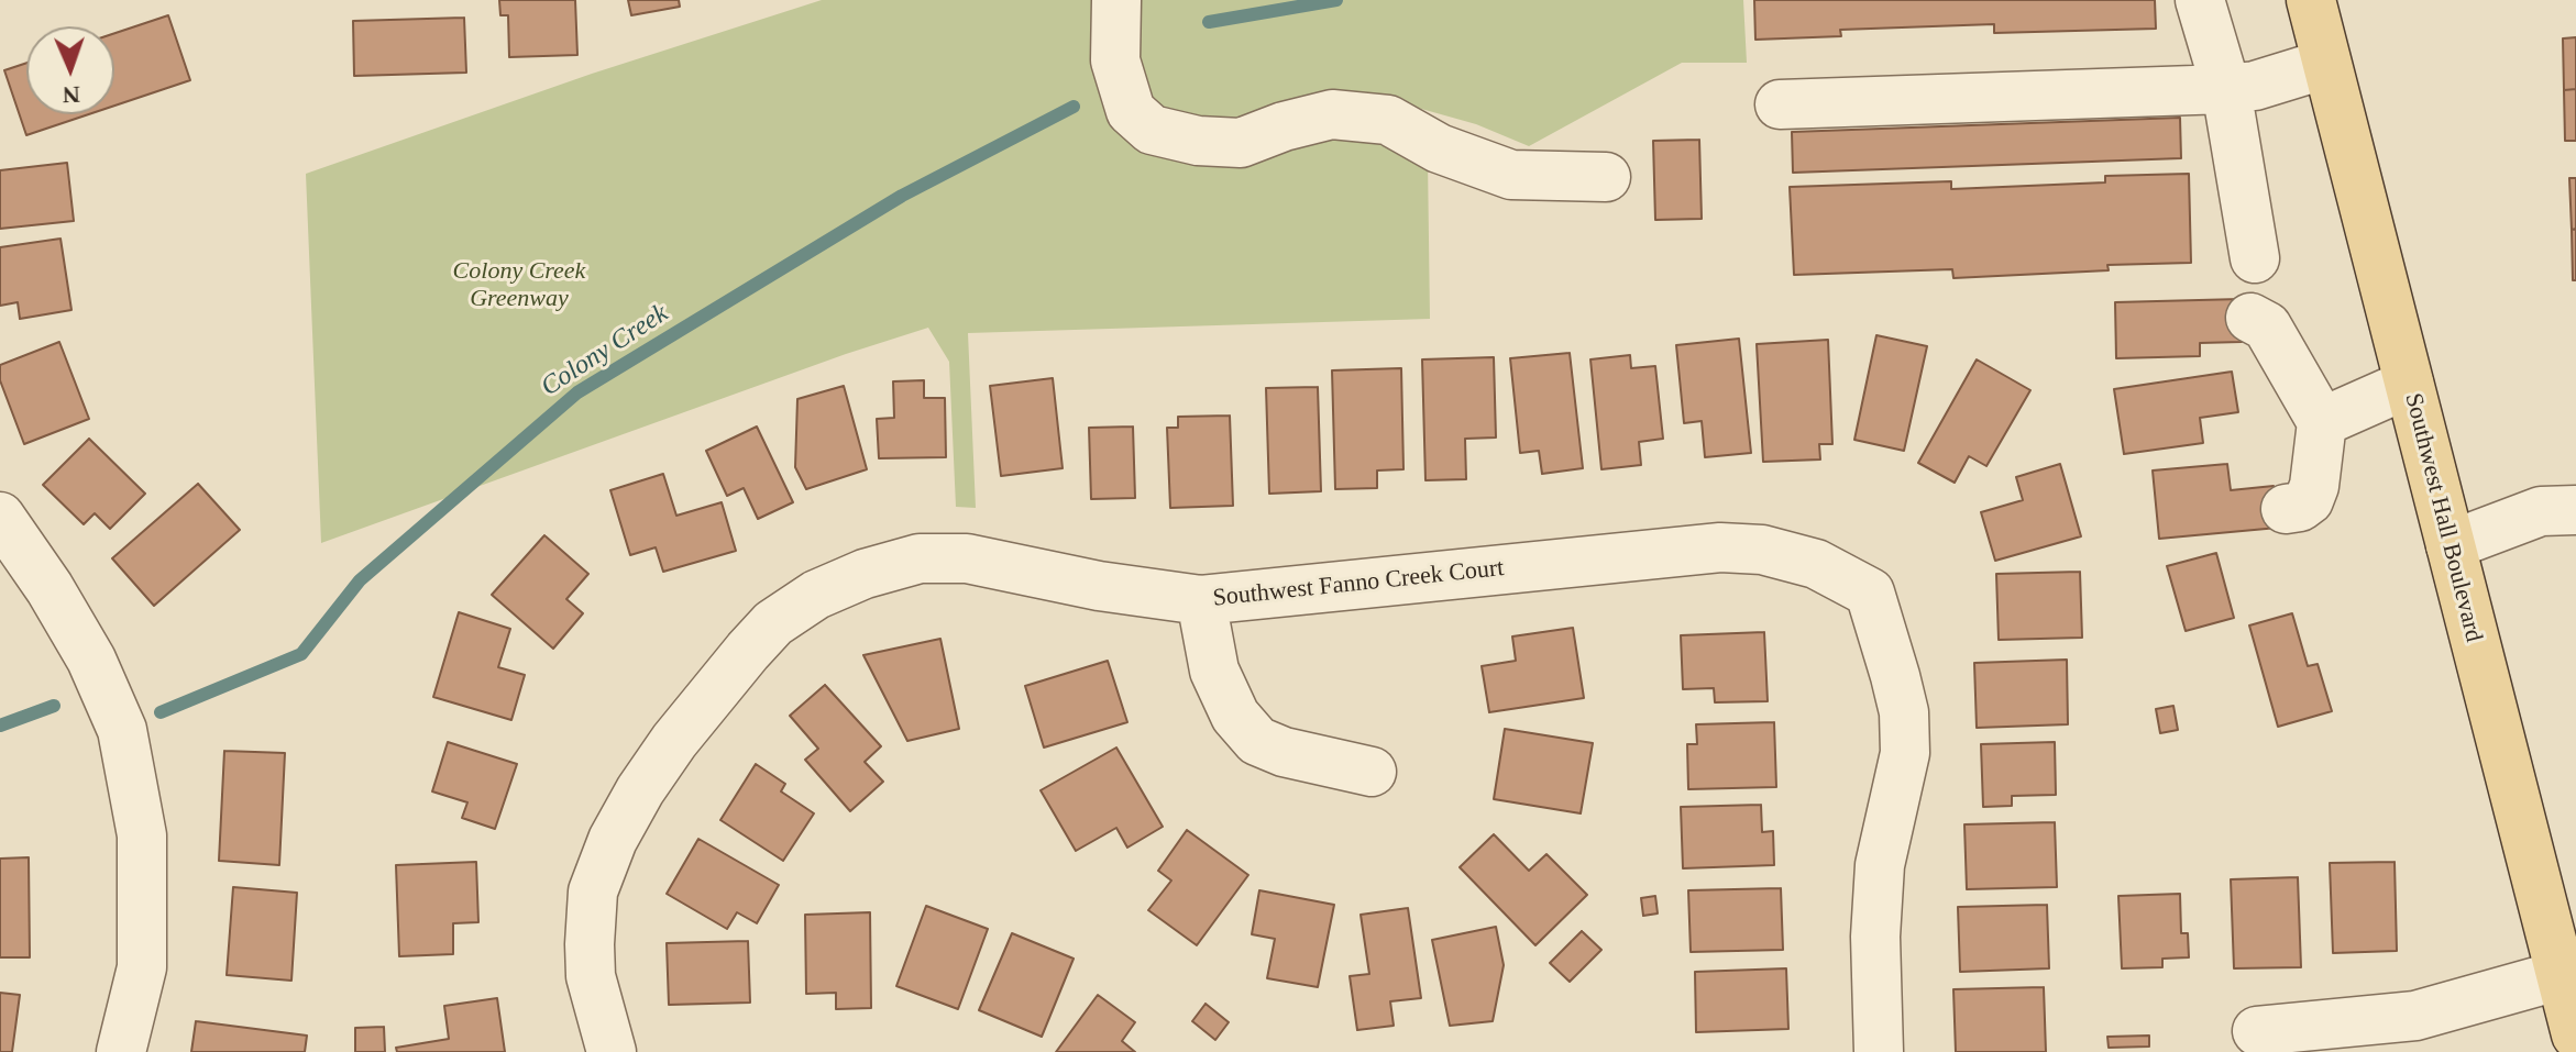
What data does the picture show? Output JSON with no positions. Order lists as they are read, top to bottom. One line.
{"streets":{"main road":["Southwest Hall Boulevard"],"street":["Southwest Fanno Creek Court"]},"water":["Colony Creek"],"parks":["Colony Creek Greenway"],"north":"bottom"}
